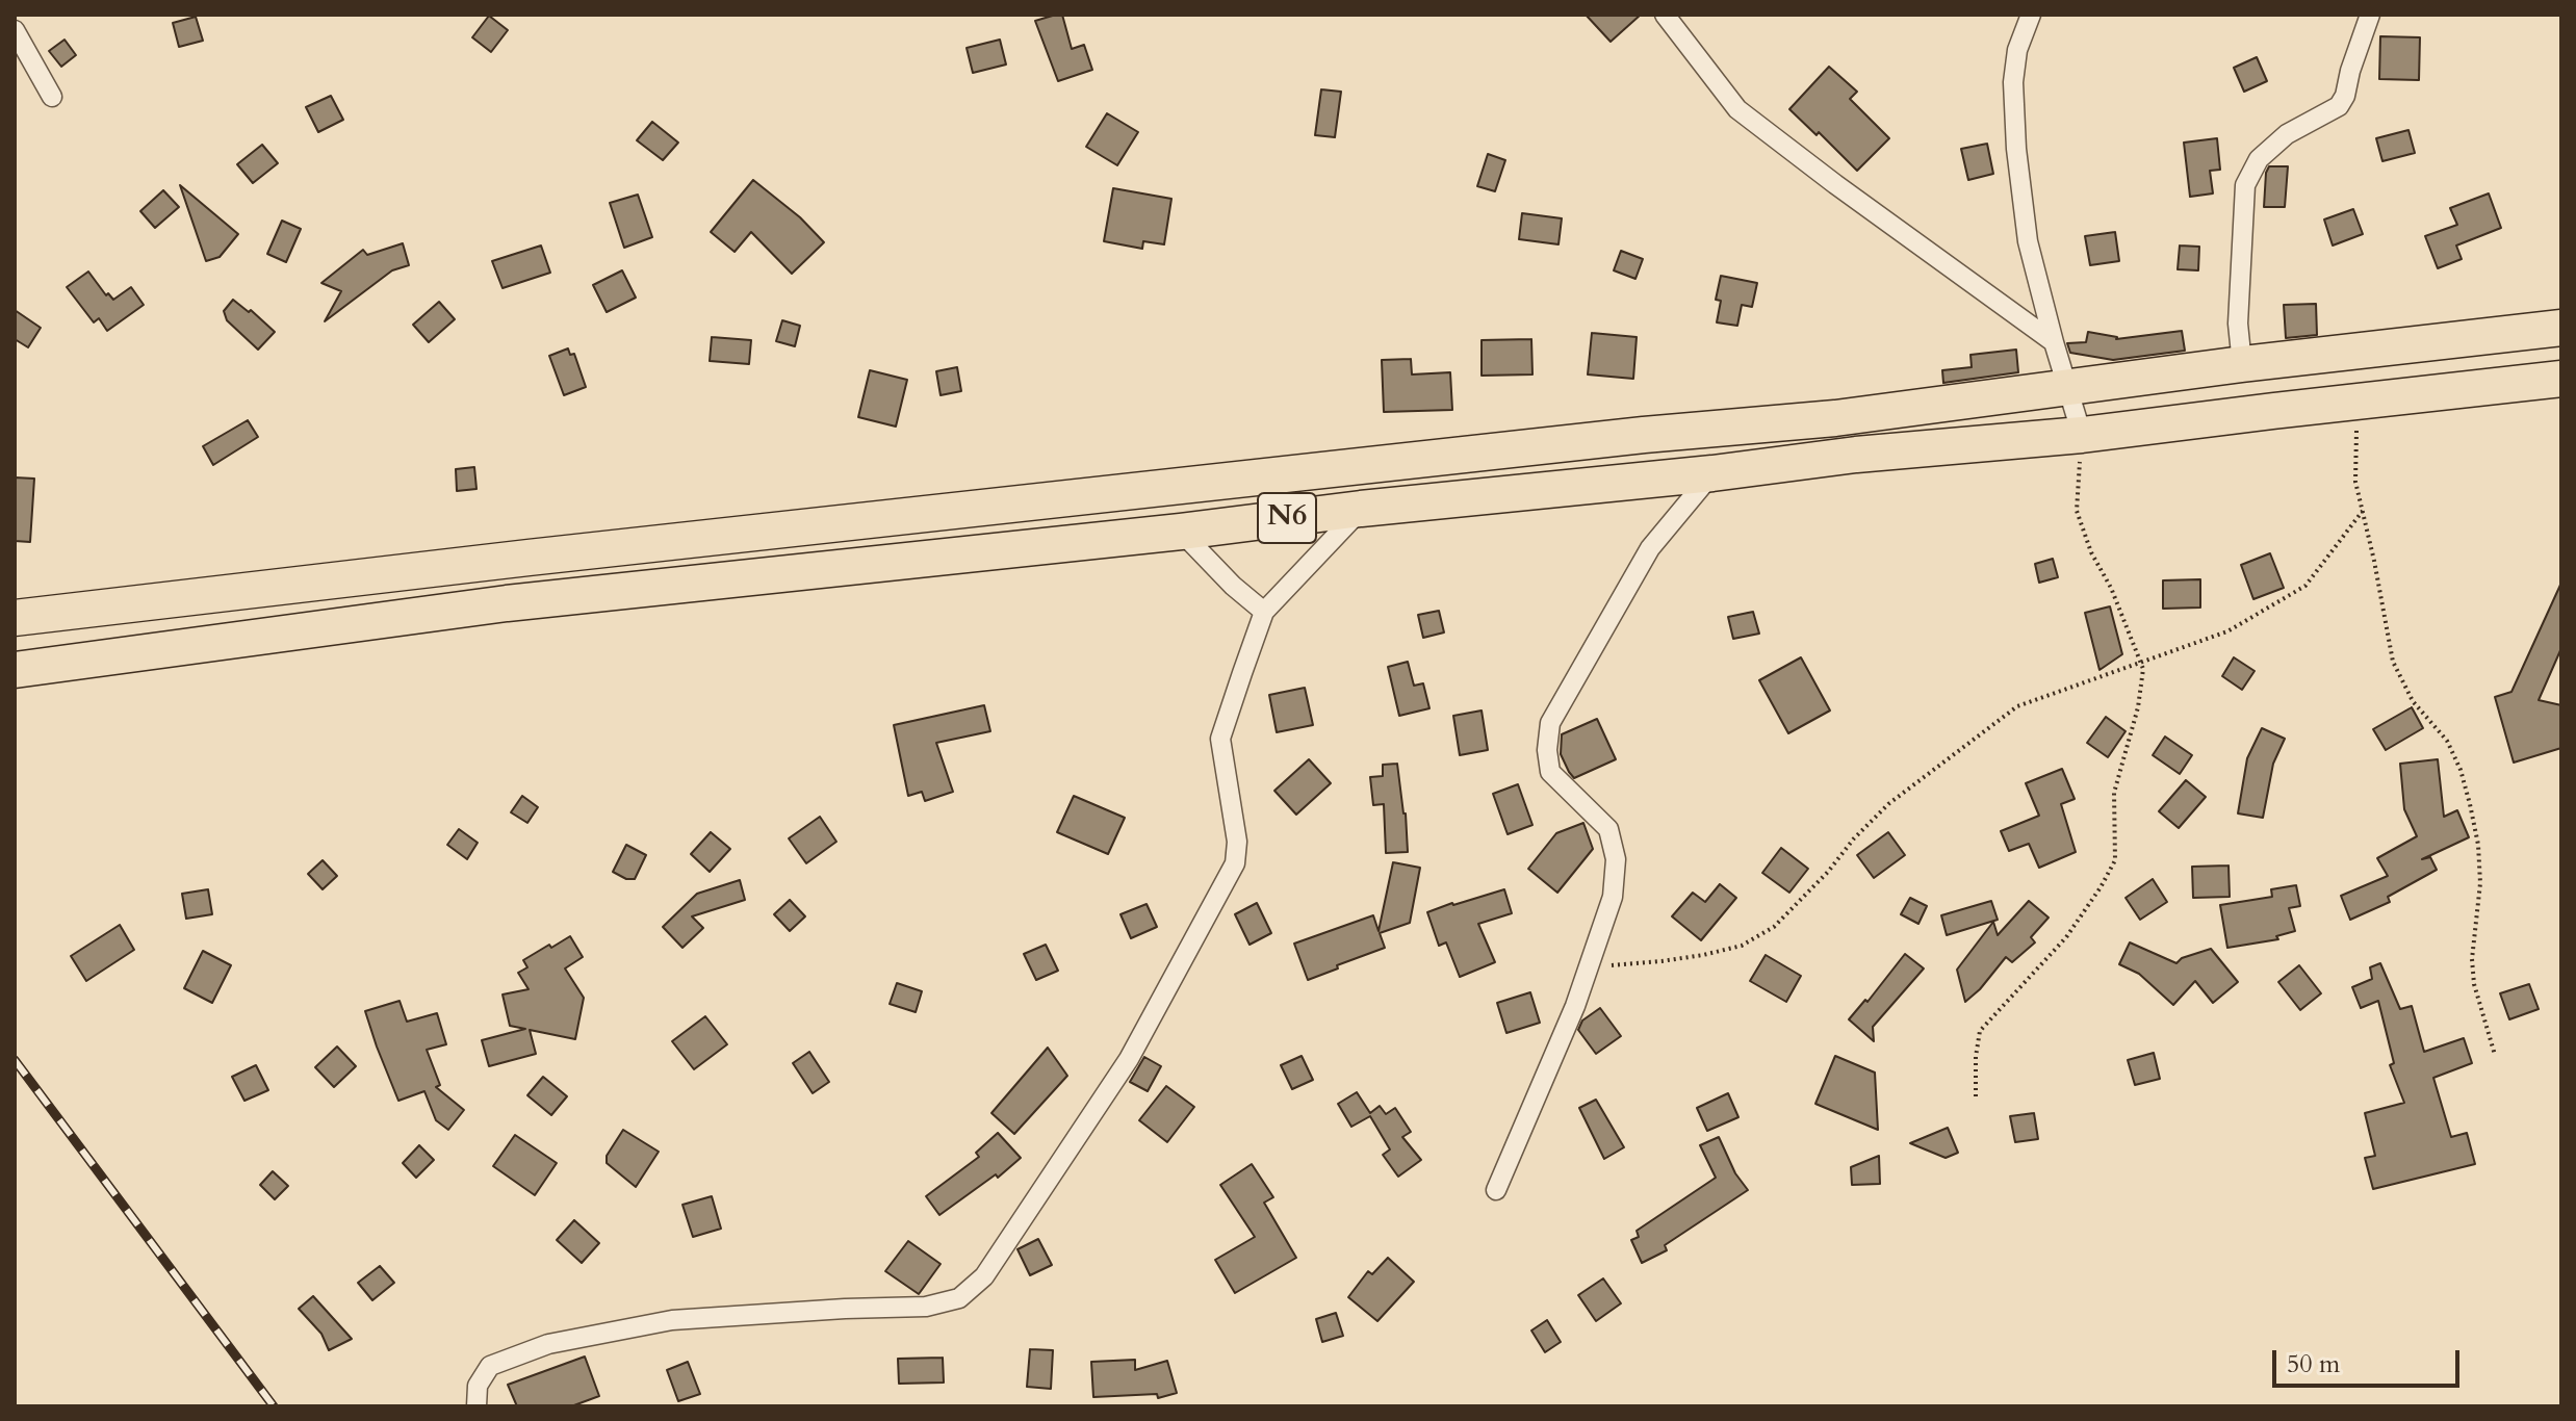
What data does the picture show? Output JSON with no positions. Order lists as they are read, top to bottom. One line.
{"streets":{"highway":["N6"]},"scale_bar":"50 m"}
